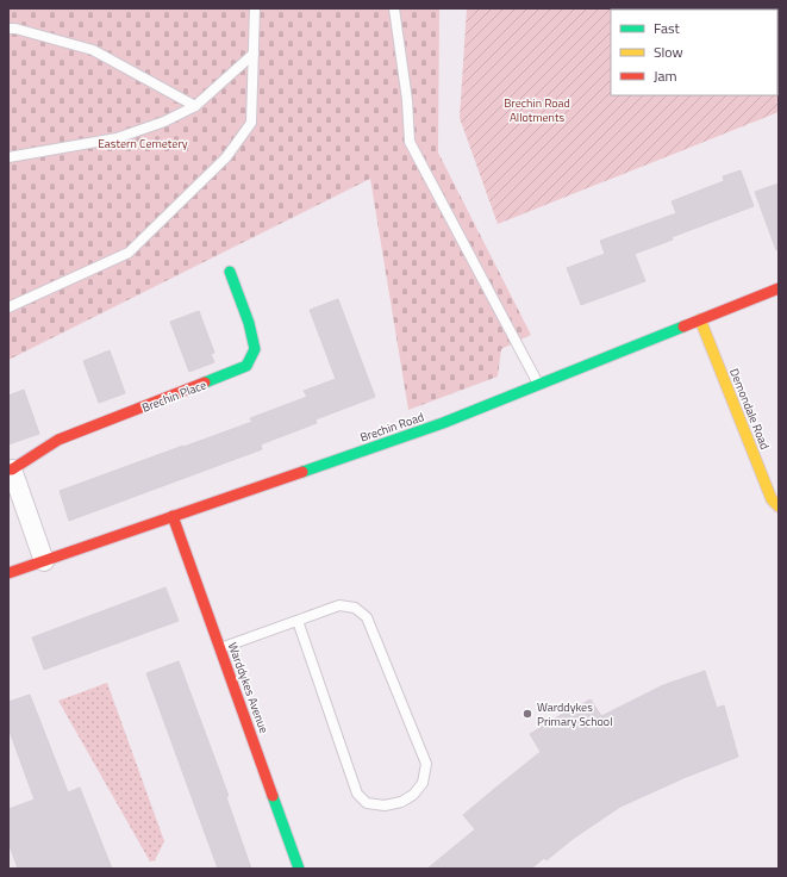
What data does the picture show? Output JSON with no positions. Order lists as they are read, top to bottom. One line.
{"streets":{"street":["Brechin Place","Demondale Road","Brechin Road","Warddykes Avenue"]},"crossings":[["Brechin Place","Brechin Road"],["Demondale Road","Brechin Road"],["Brechin Road","Warddykes Avenue"]],"parks":["Brechin Road Allotments","Eastern Cemetery"],"places":["Warddykes Primary School"],"legend":["Fast","Slow","Jam"]}
